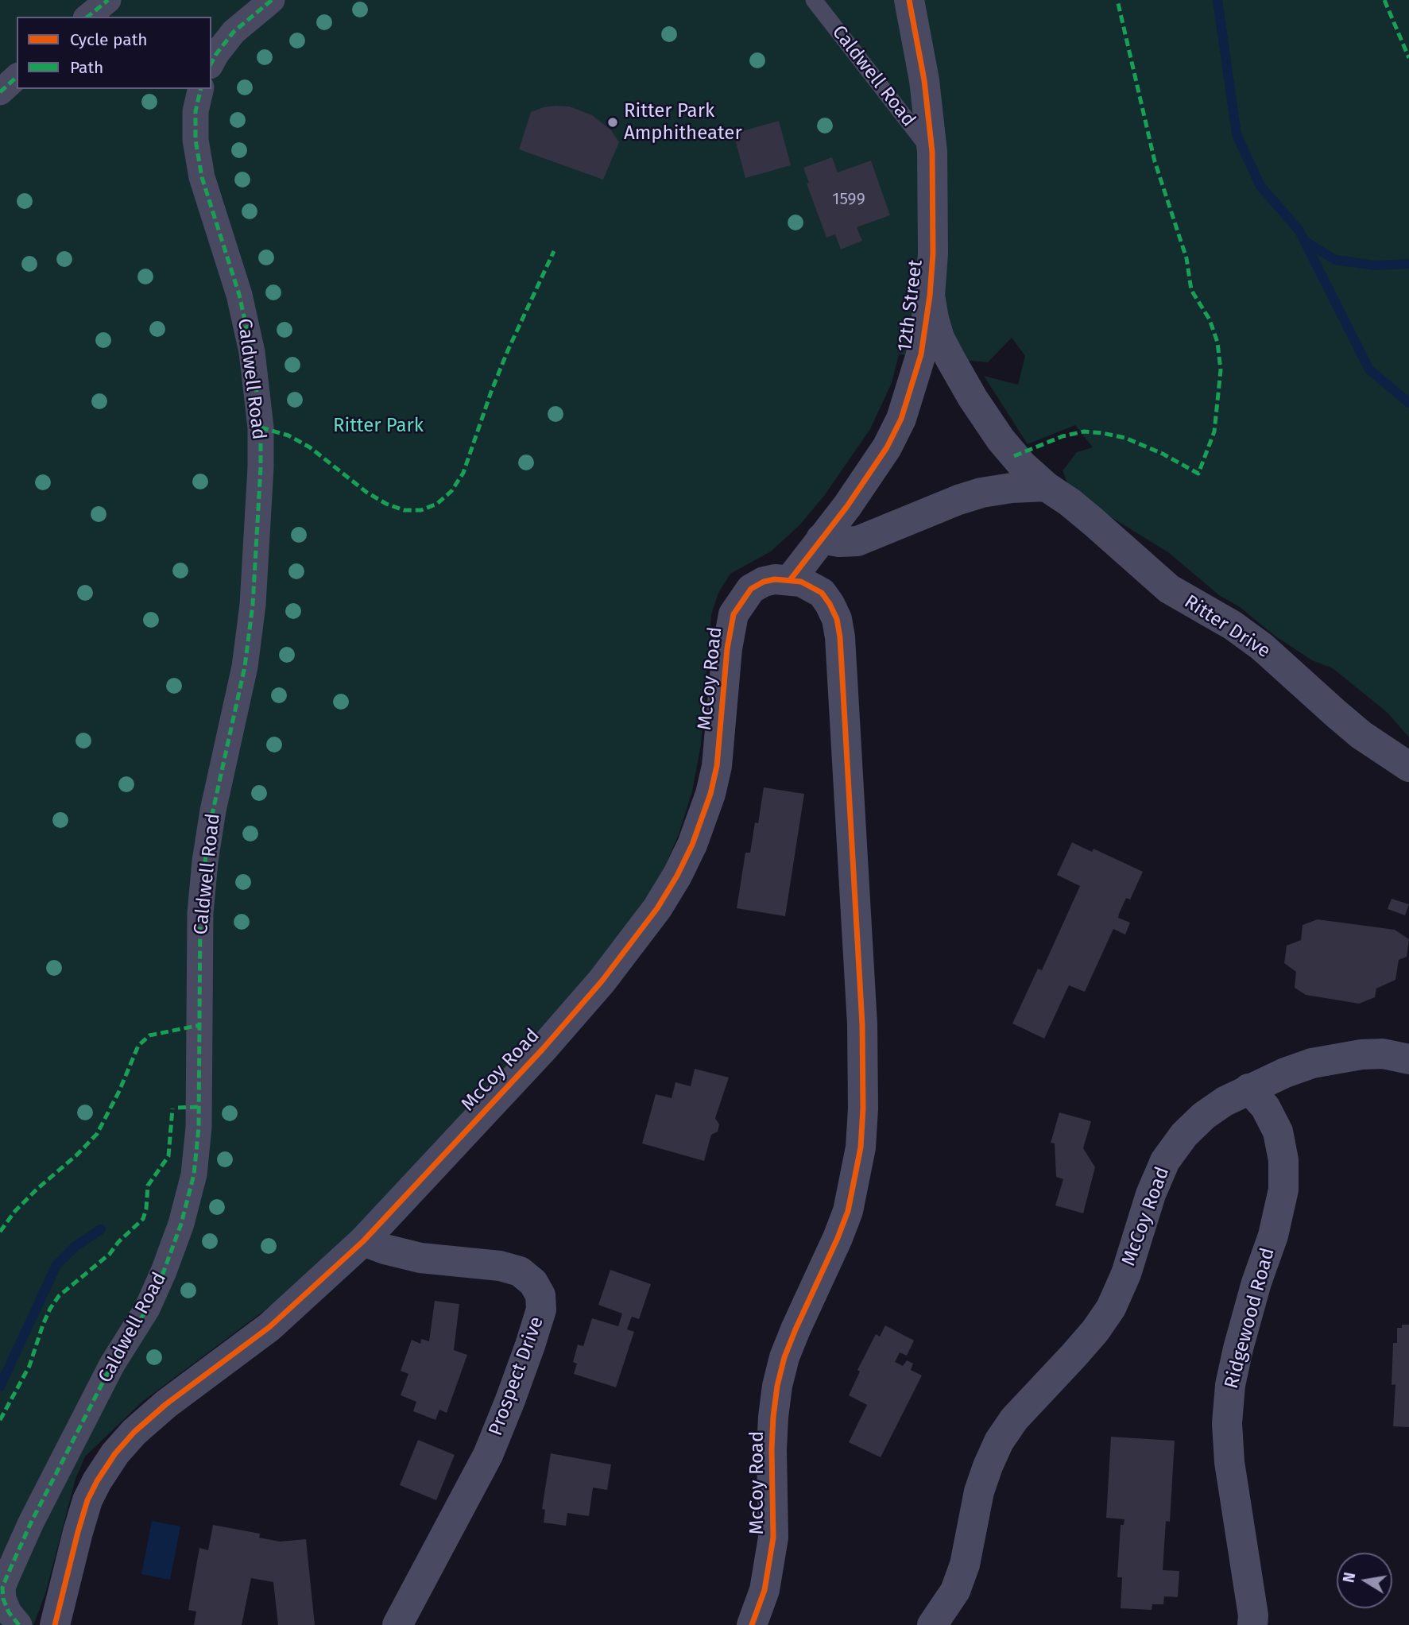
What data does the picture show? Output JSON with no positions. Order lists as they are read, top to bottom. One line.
{"streets":{"street":["Caldwell Road","12th Street","Ritter Drive","McCoy Road","Ridgewood Road","Prospect Drive"]},"crossings":[["Caldwell Road","12th Street"],["12th Street","Ritter Drive"],["12th Street","McCoy Road"],["McCoy Road","Ridgewood Road"],["McCoy Road","Prospect Drive"]],"parks":["Ritter Park"],"places":["Ritter Park Amphitheater"],"house_numbers":["1599"],"legend":["Cycle path","Path"],"north":"left"}
